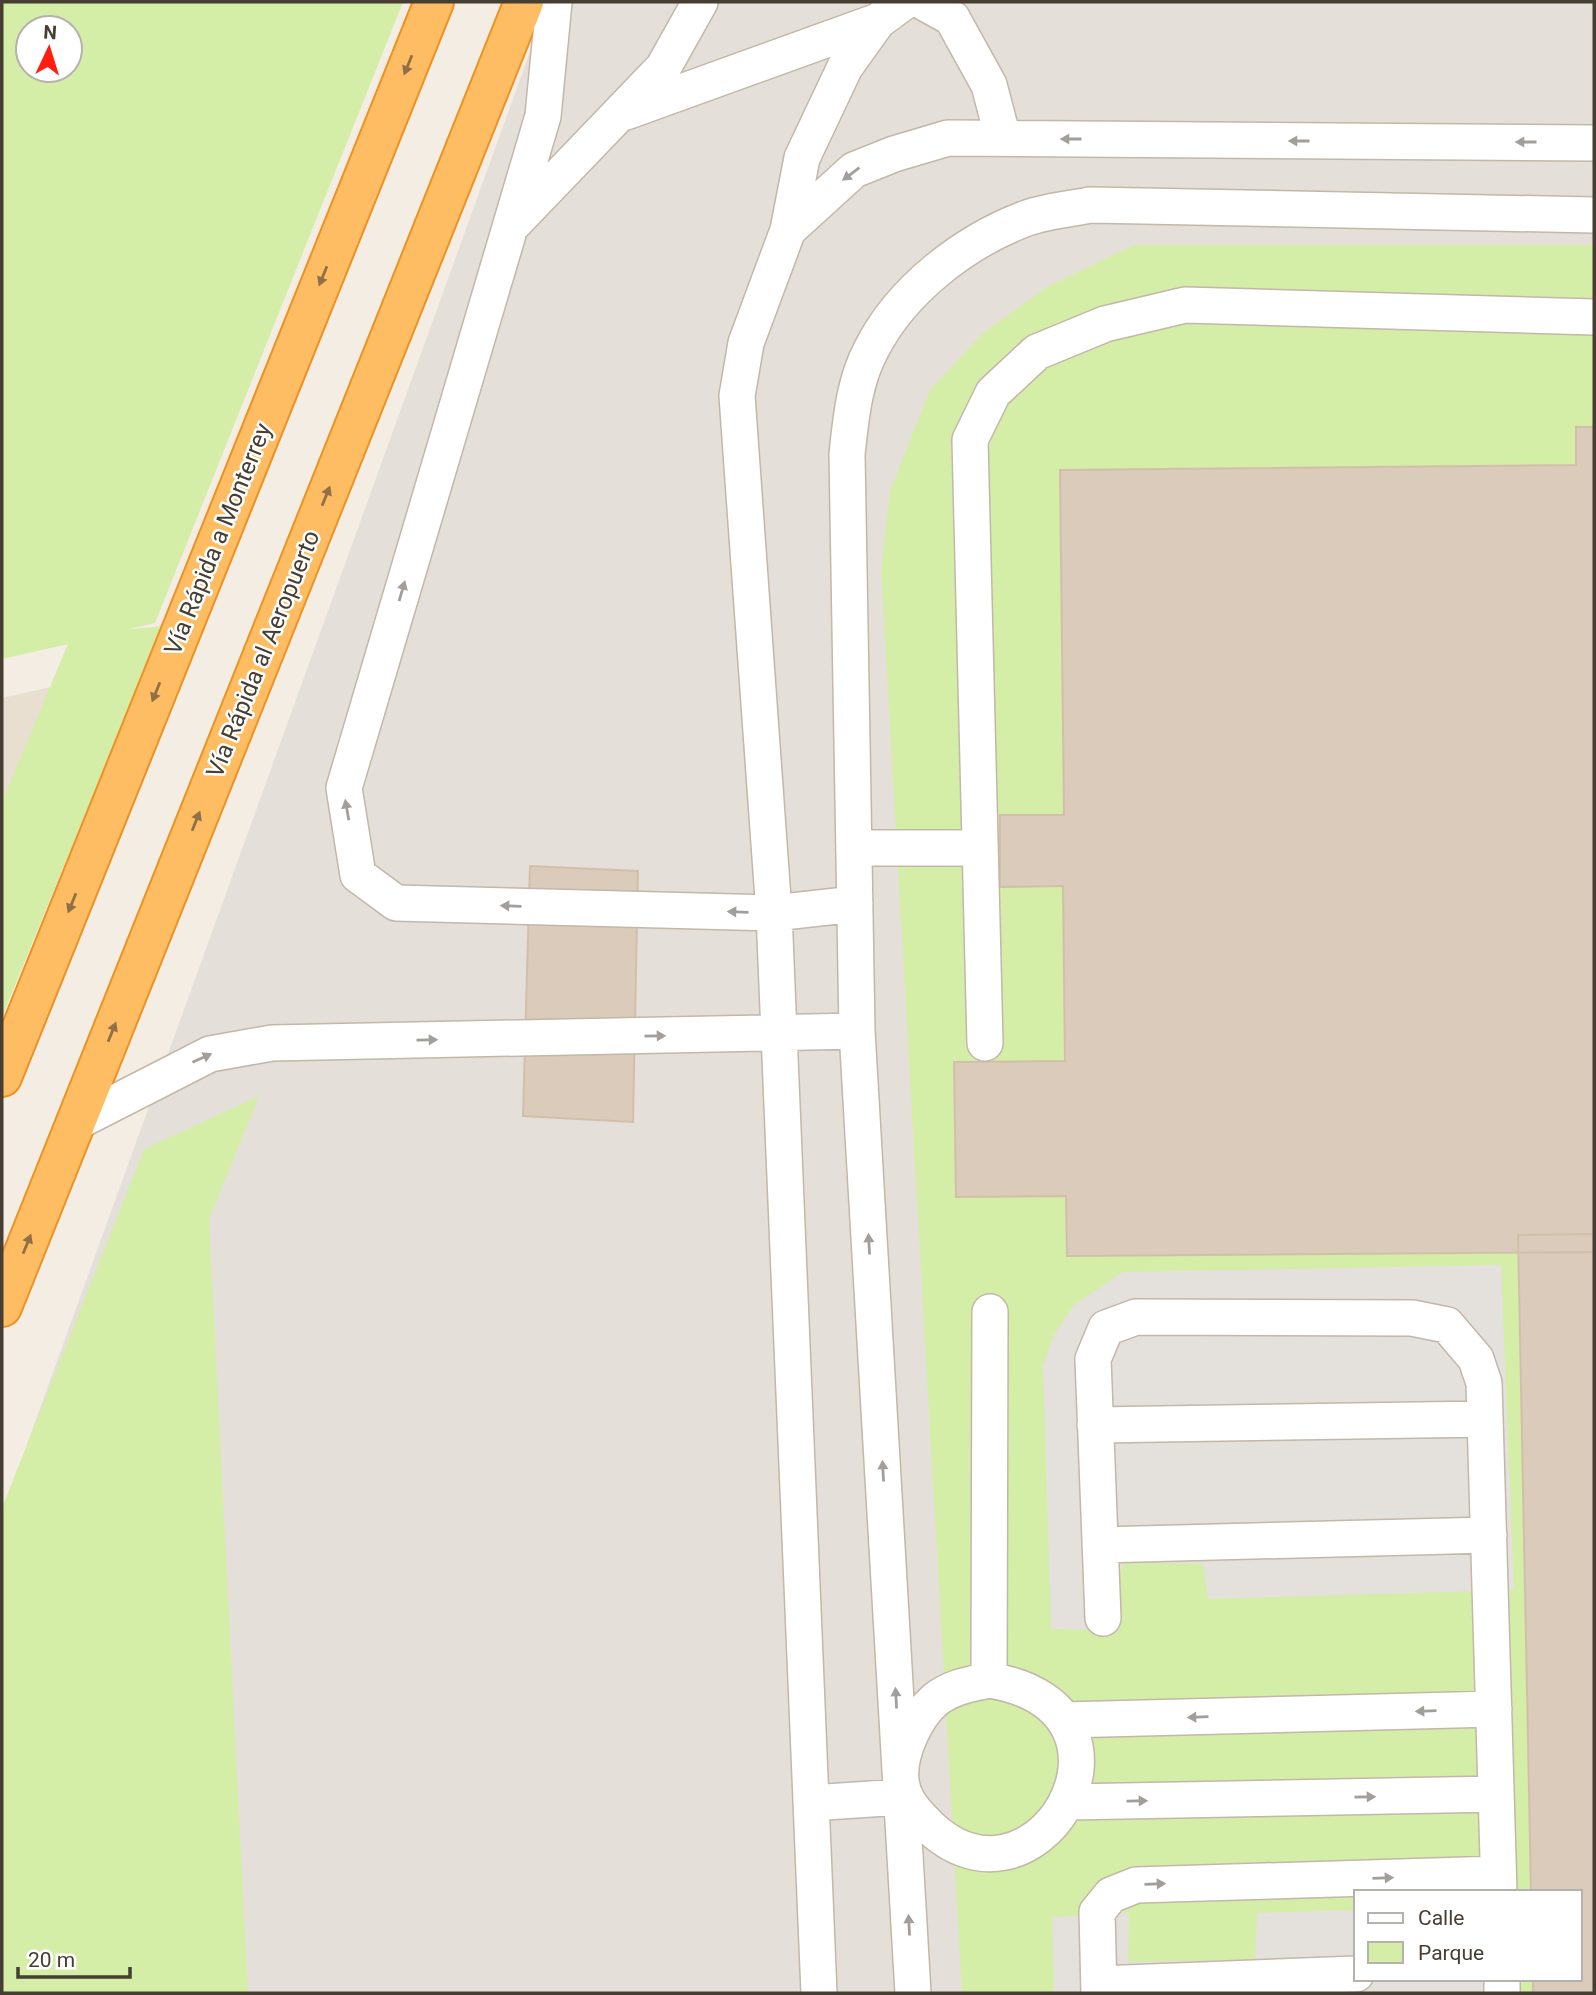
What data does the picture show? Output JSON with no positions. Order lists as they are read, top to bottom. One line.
{"streets":{"highway":["Vía Rápida a Monterrey","Vía Rápida al Aeropuerto"]},"one_way":["Vía Rápida a Monterrey","Vía Rápida al Aeropuerto"],"legend":["Calle","Parque"],"scale_bar":"20 m","north":"top"}
